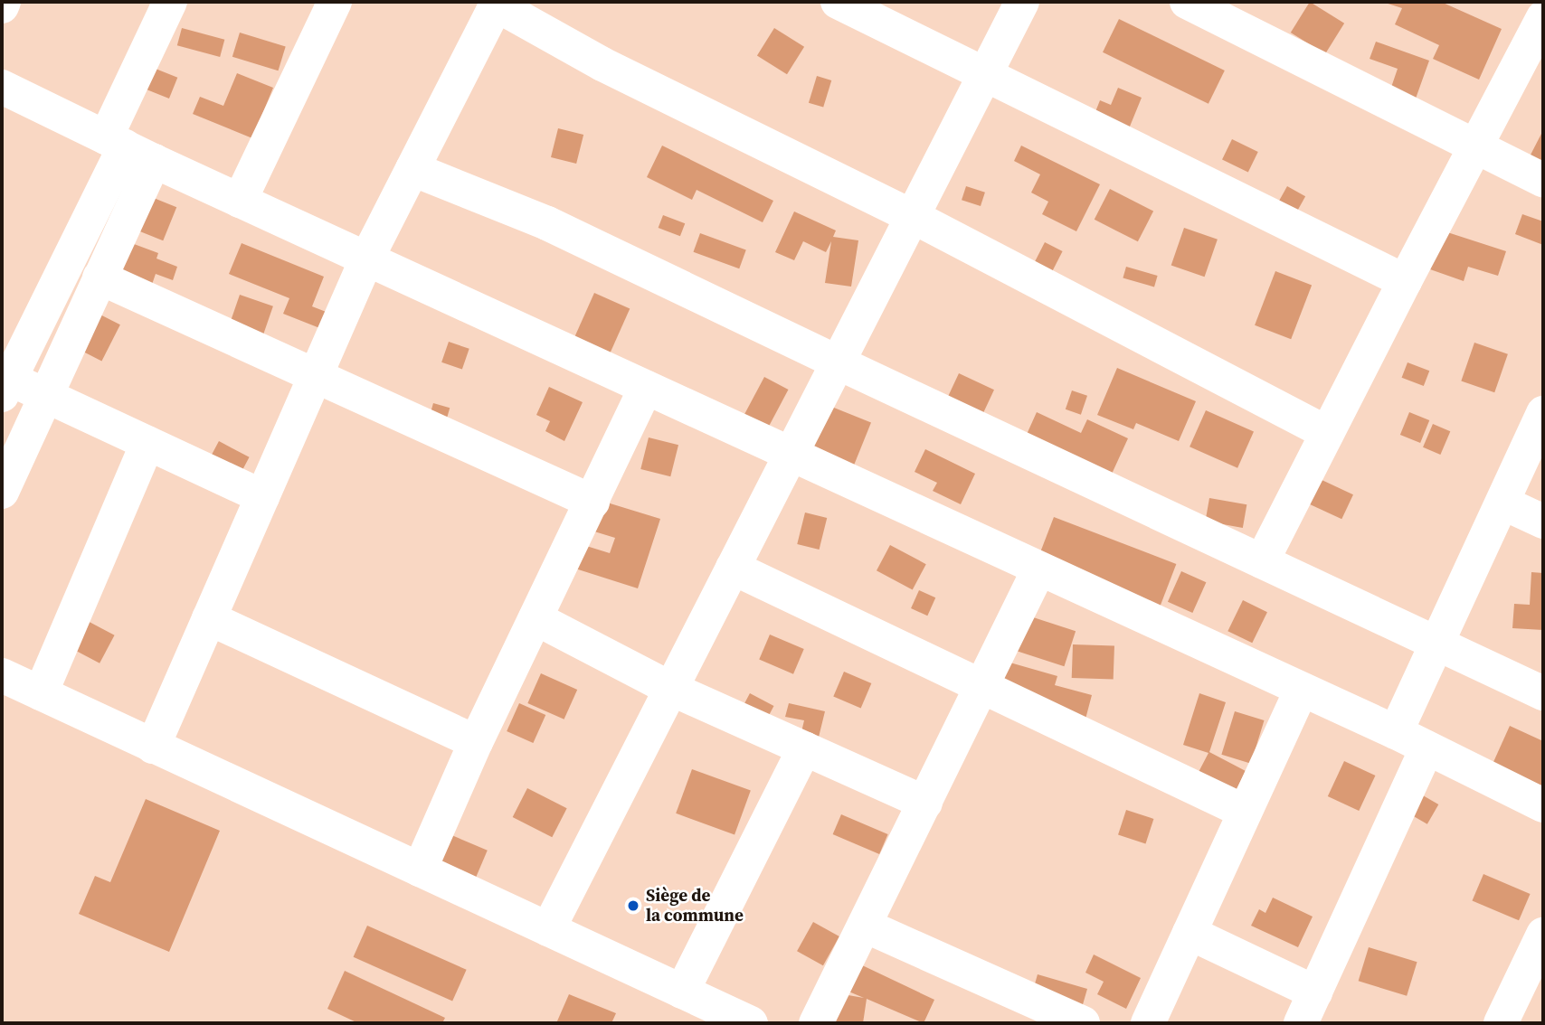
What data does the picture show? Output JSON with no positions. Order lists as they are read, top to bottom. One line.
{"places":["Siège de la commune"]}
